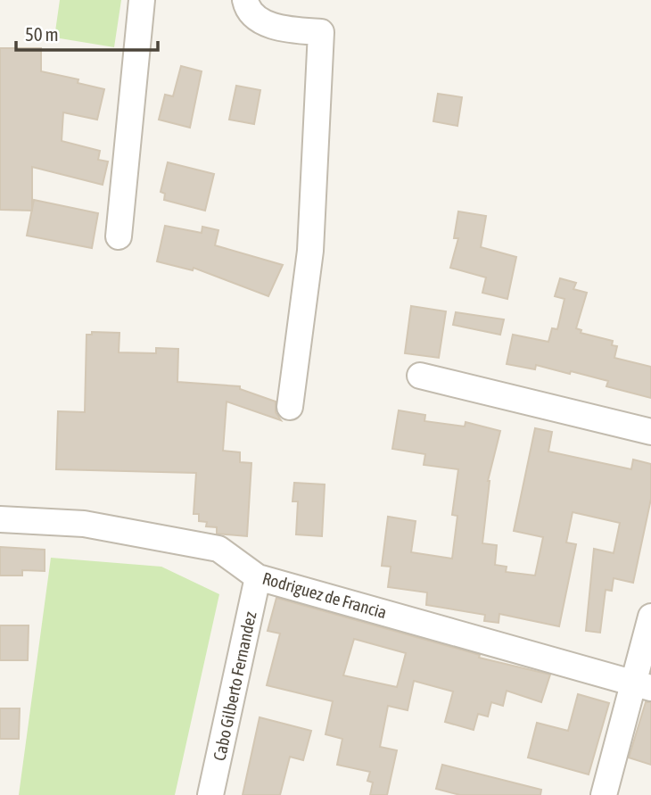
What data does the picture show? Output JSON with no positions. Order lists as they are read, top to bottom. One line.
{"streets":{"street":["Rodriguez de Francia","Cabo Gilberto Fernandez"]},"crossings":[["Rodriguez de Francia","Cabo Gilberto Fernandez"]],"scale_bar":"50 m"}
